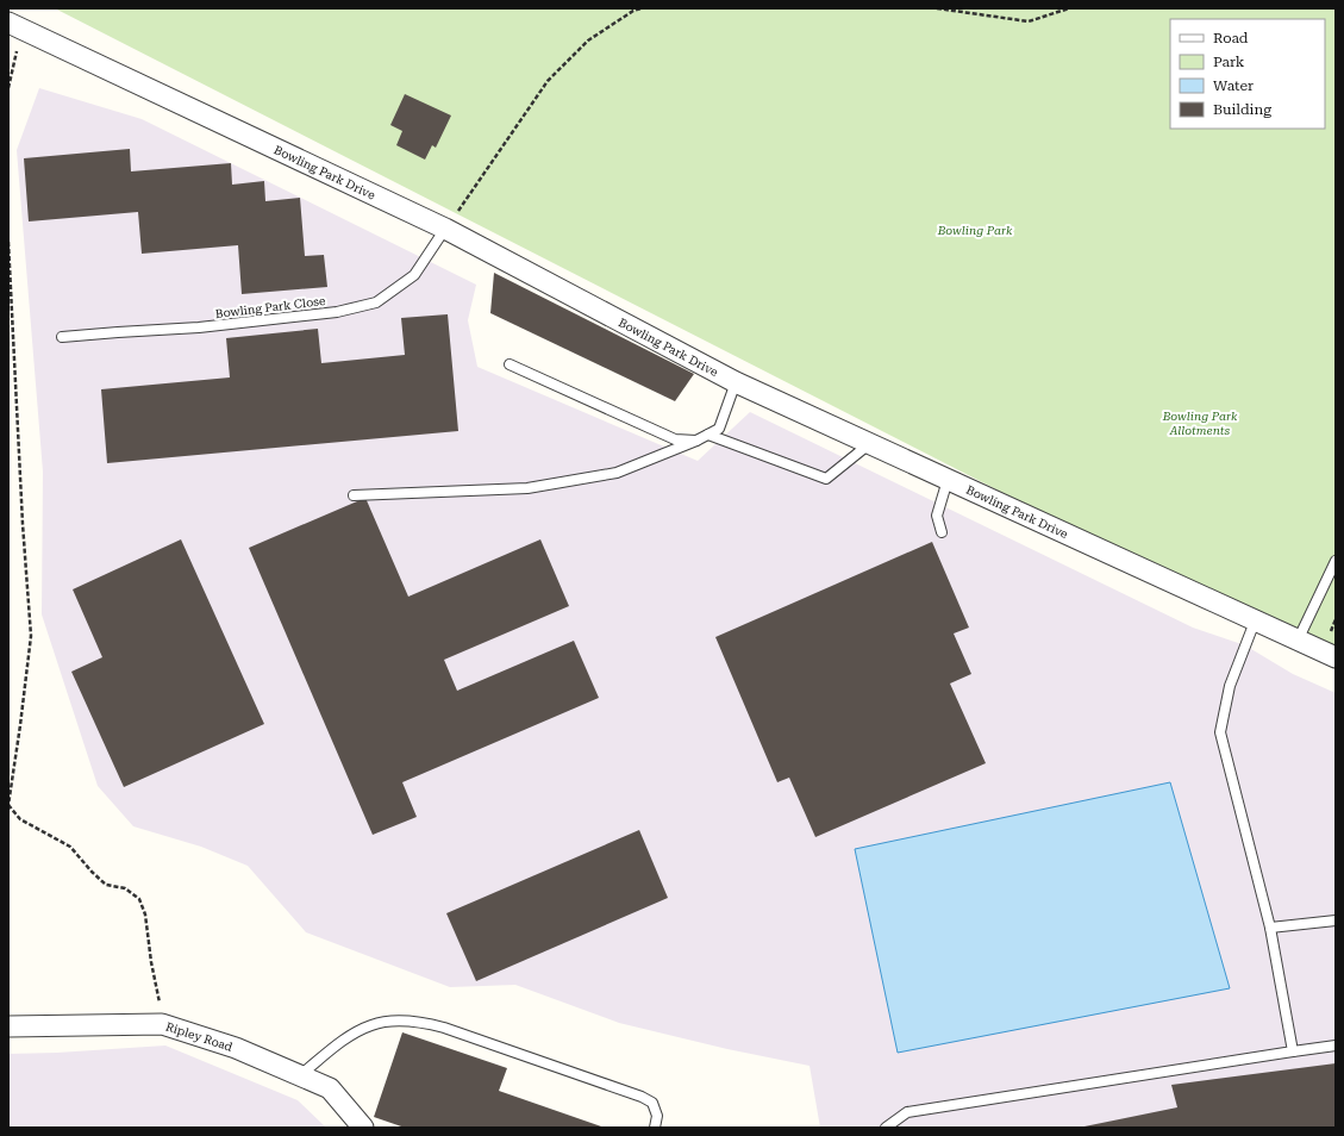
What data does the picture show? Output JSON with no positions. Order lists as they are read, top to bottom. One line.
{"streets":{"street":["Bowling Park Drive","Ripley Road"],"lane":["Bowling Park Close"]},"crossings":[["Bowling Park Drive","Bowling Park Close"]],"parks":["Bowling Park","Bowling Park Allotments"],"legend":["Road","Park","Water","Building"]}
